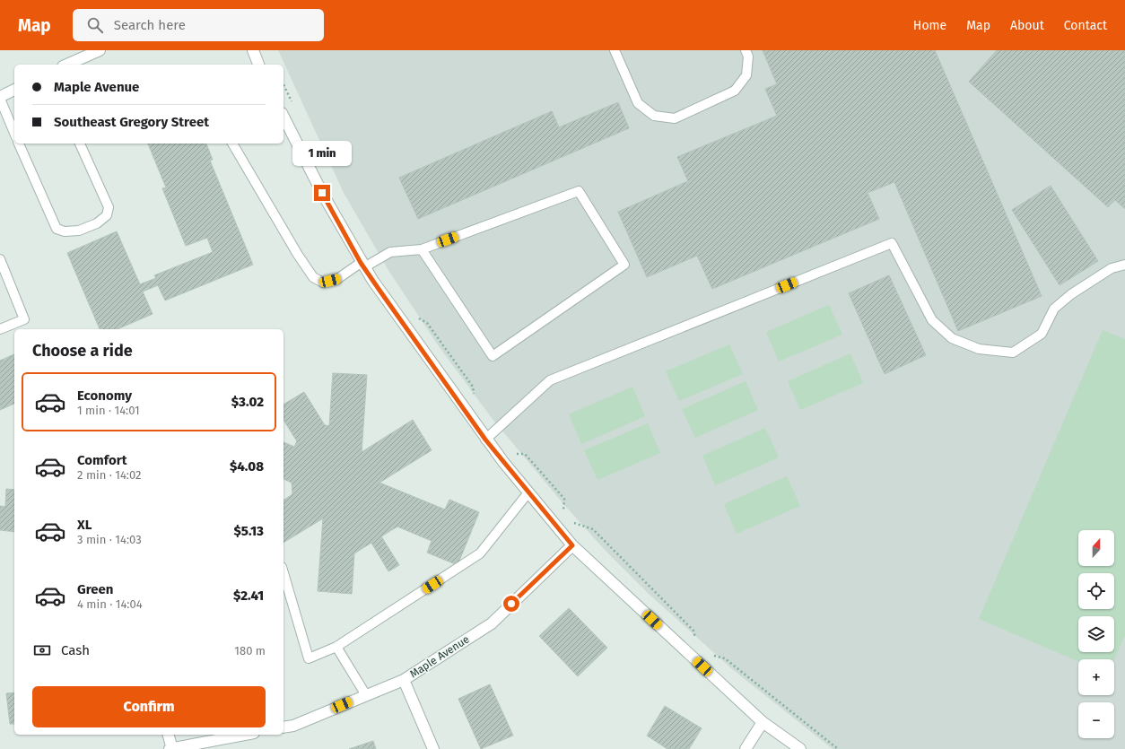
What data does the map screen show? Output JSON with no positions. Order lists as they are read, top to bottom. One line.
{"streets":{"street":["Maple Avenue"]},"north":"top","page":{"header":"Map","search":"Search here","nav":["Home","Map","About","Contact"],"banner":["Maple Avenue","Southeast Gregory Street"],"bubble":"1 min","heading":"Choose a ride","list":[{"name":"Economy","note":"1 min · 14:01","value":"$3.02"},{"name":"Comfort","note":"2 min · 14:02","value":"$4.08"},{"name":"XL","note":"3 min · 14:03","value":"$5.13"},{"name":"Green","note":"4 min · 14:04","value":"$2.41"}],"map_buttons":["+","−"],"pay":["Cash","180 m"],"buttons":"Confirm"}}
